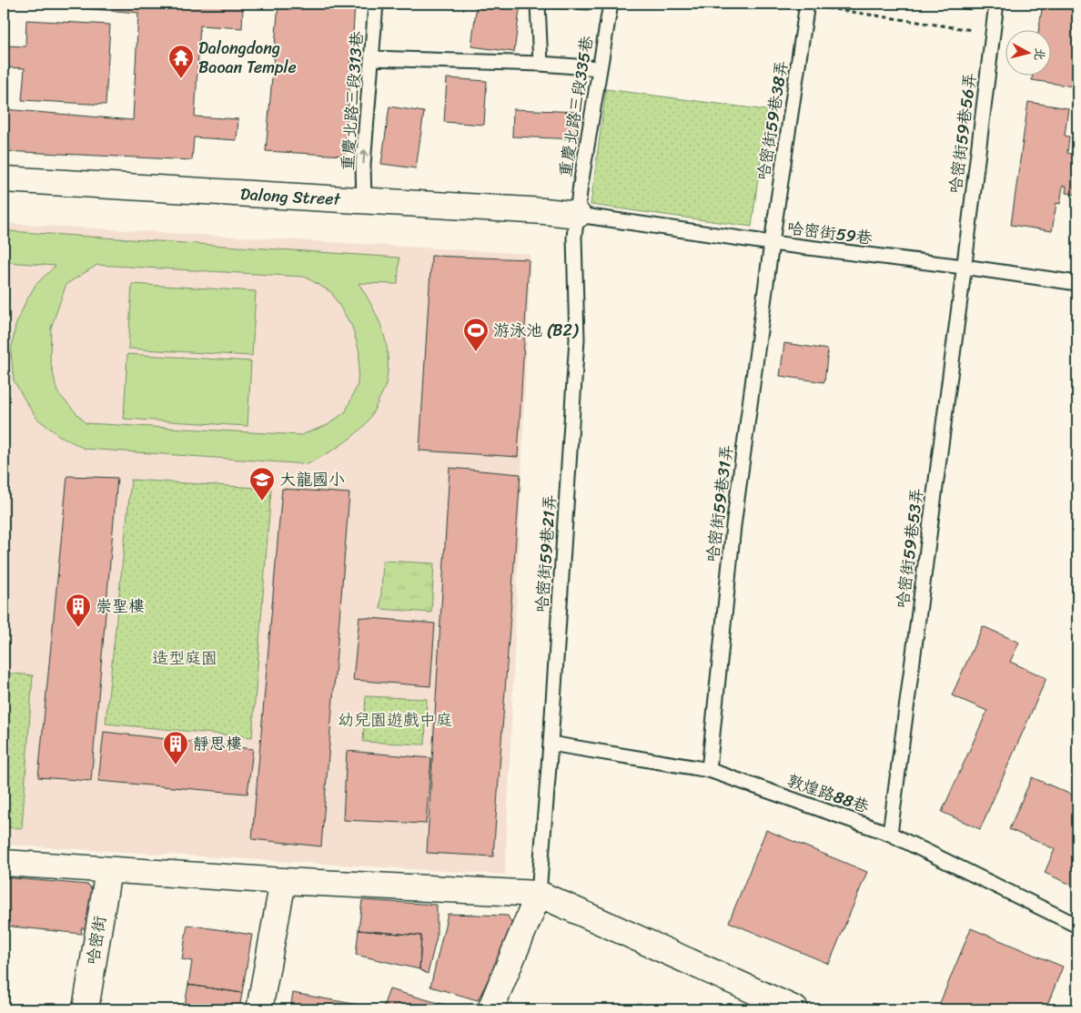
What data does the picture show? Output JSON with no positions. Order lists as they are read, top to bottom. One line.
{"streets":{"street":["Dalong Street","哈密街"],"lane":["重慶北路三段313巷","重慶北路三段335巷","哈密街59巷38弄","哈密街59巷56弄","哈密街59巷","哈密街59巷31弄","哈密街59巷53弄","哈密街59巷21弄","敦煌路88巷"]},"crossings":[["重慶北路三段313巷","Dalong Street"],["重慶北路三段335巷","Dalong Street"],["重慶北路三段335巷","哈密街59巷"],["重慶北路三段335巷","哈密街59巷21弄"],["哈密街59巷38弄","哈密街59巷"],["哈密街59巷38弄","哈密街59巷31弄"],["哈密街59巷56弄","哈密街59巷"],["哈密街59巷56弄","哈密街59巷53弄"],["Dalong Street","哈密街59巷"],["Dalong Street","哈密街59巷21弄"],["哈密街59巷","哈密街59巷31弄"],["哈密街59巷","哈密街59巷53弄"],["哈密街59巷","哈密街59巷21弄"],["哈密街59巷31弄","敦煌路88巷"],["哈密街59巷53弄","敦煌路88巷"],["哈密街59巷21弄","敦煌路88巷"]],"one_way":["重慶北路三段313巷"],"parks":["造型庭園","幼兒園遊戲中庭"],"places":{"temple":["Dalongdong Baoan Temple"],"sports":["游泳池 (B2)"],"school or university":["大龍國小"],"building":["崇聖樓","靜思樓"]},"north":"right"}
